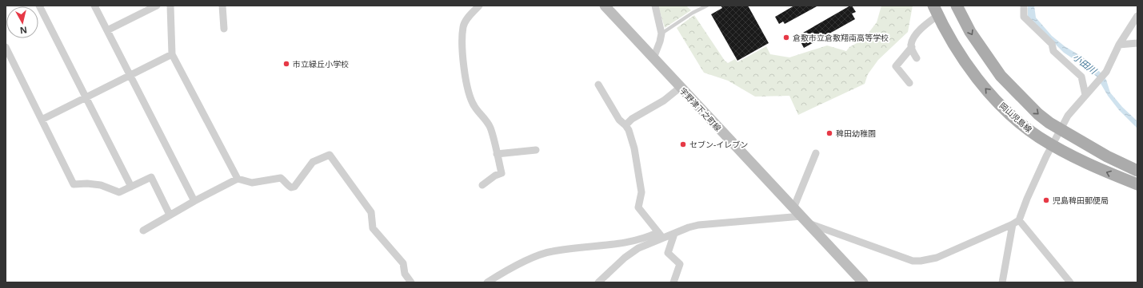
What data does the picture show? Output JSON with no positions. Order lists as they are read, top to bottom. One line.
{"streets":{"main road":["宇野津下之町線","岡山児島線"]},"water":["小田川"],"places":["倉敷市立倉敷翔南高等学校","市立緑丘小学校","稗田幼稚園","セブン-イレブン","児島稗田郵便局"],"north":"bottom"}
